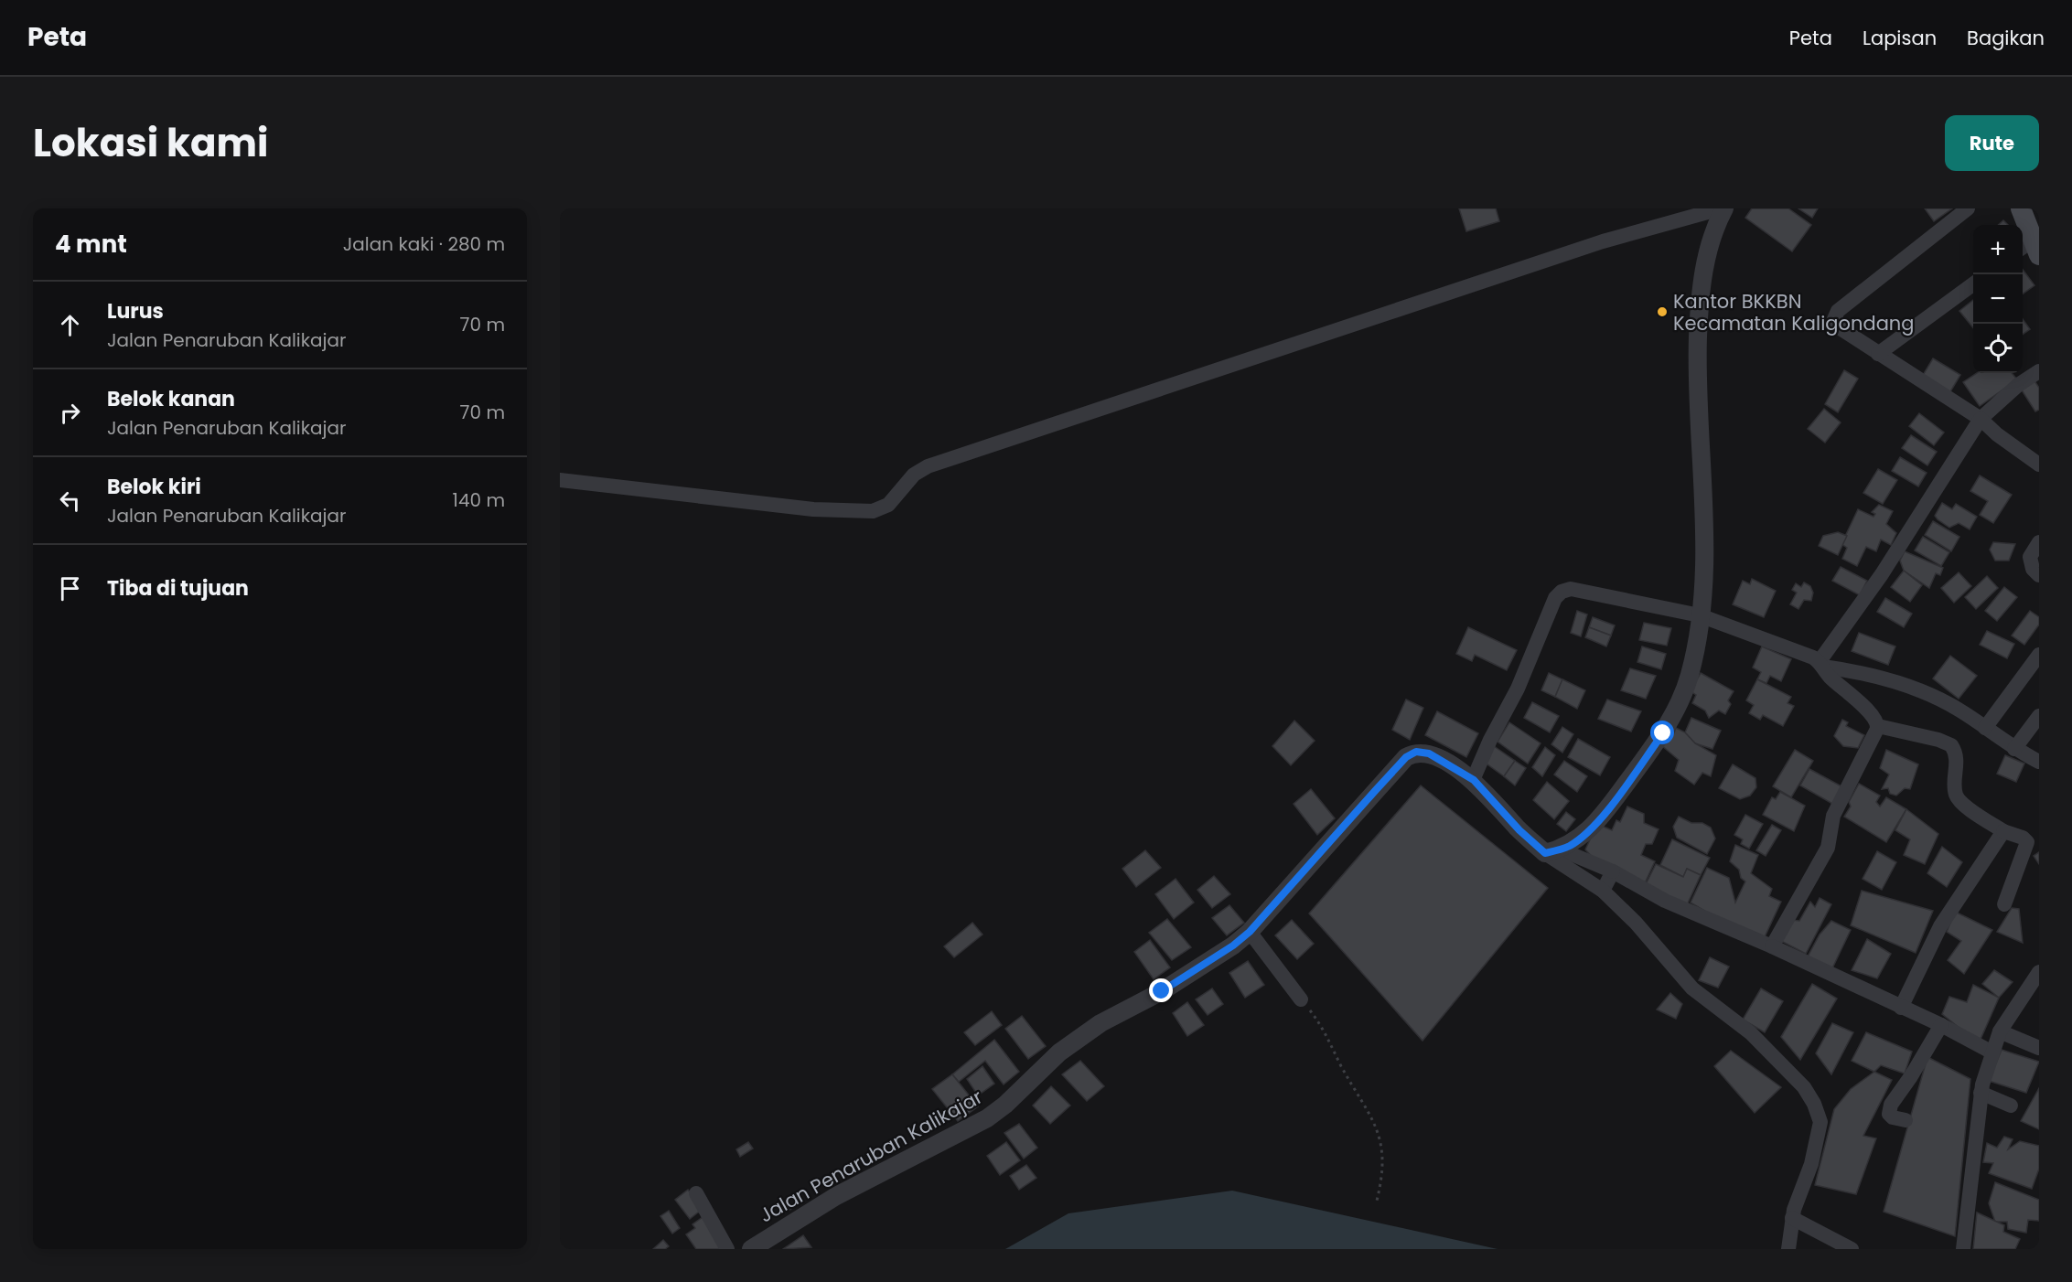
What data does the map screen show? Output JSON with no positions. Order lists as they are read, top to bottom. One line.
{"streets":{"street":["Jalan Penaruban Kalikajar"]},"places":["Kantor BKKBN Kecamatan Kaligondang"],"page":{"header":"Peta","nav":["Peta","Lapisan","Bagikan"],"title":"Lokasi kami","buttons":"Rute","heading":["4 mnt","Jalan kaki · 280 m"],"map_buttons":["+","−"],"list":[["Lurus","Jalan Penaruban Kalikajar","70 m"],["Belok kanan","Jalan Penaruban Kalikajar","70 m"],["Belok kiri","Jalan Penaruban Kalikajar","140 m"],"Tiba di tujuan"]}}
